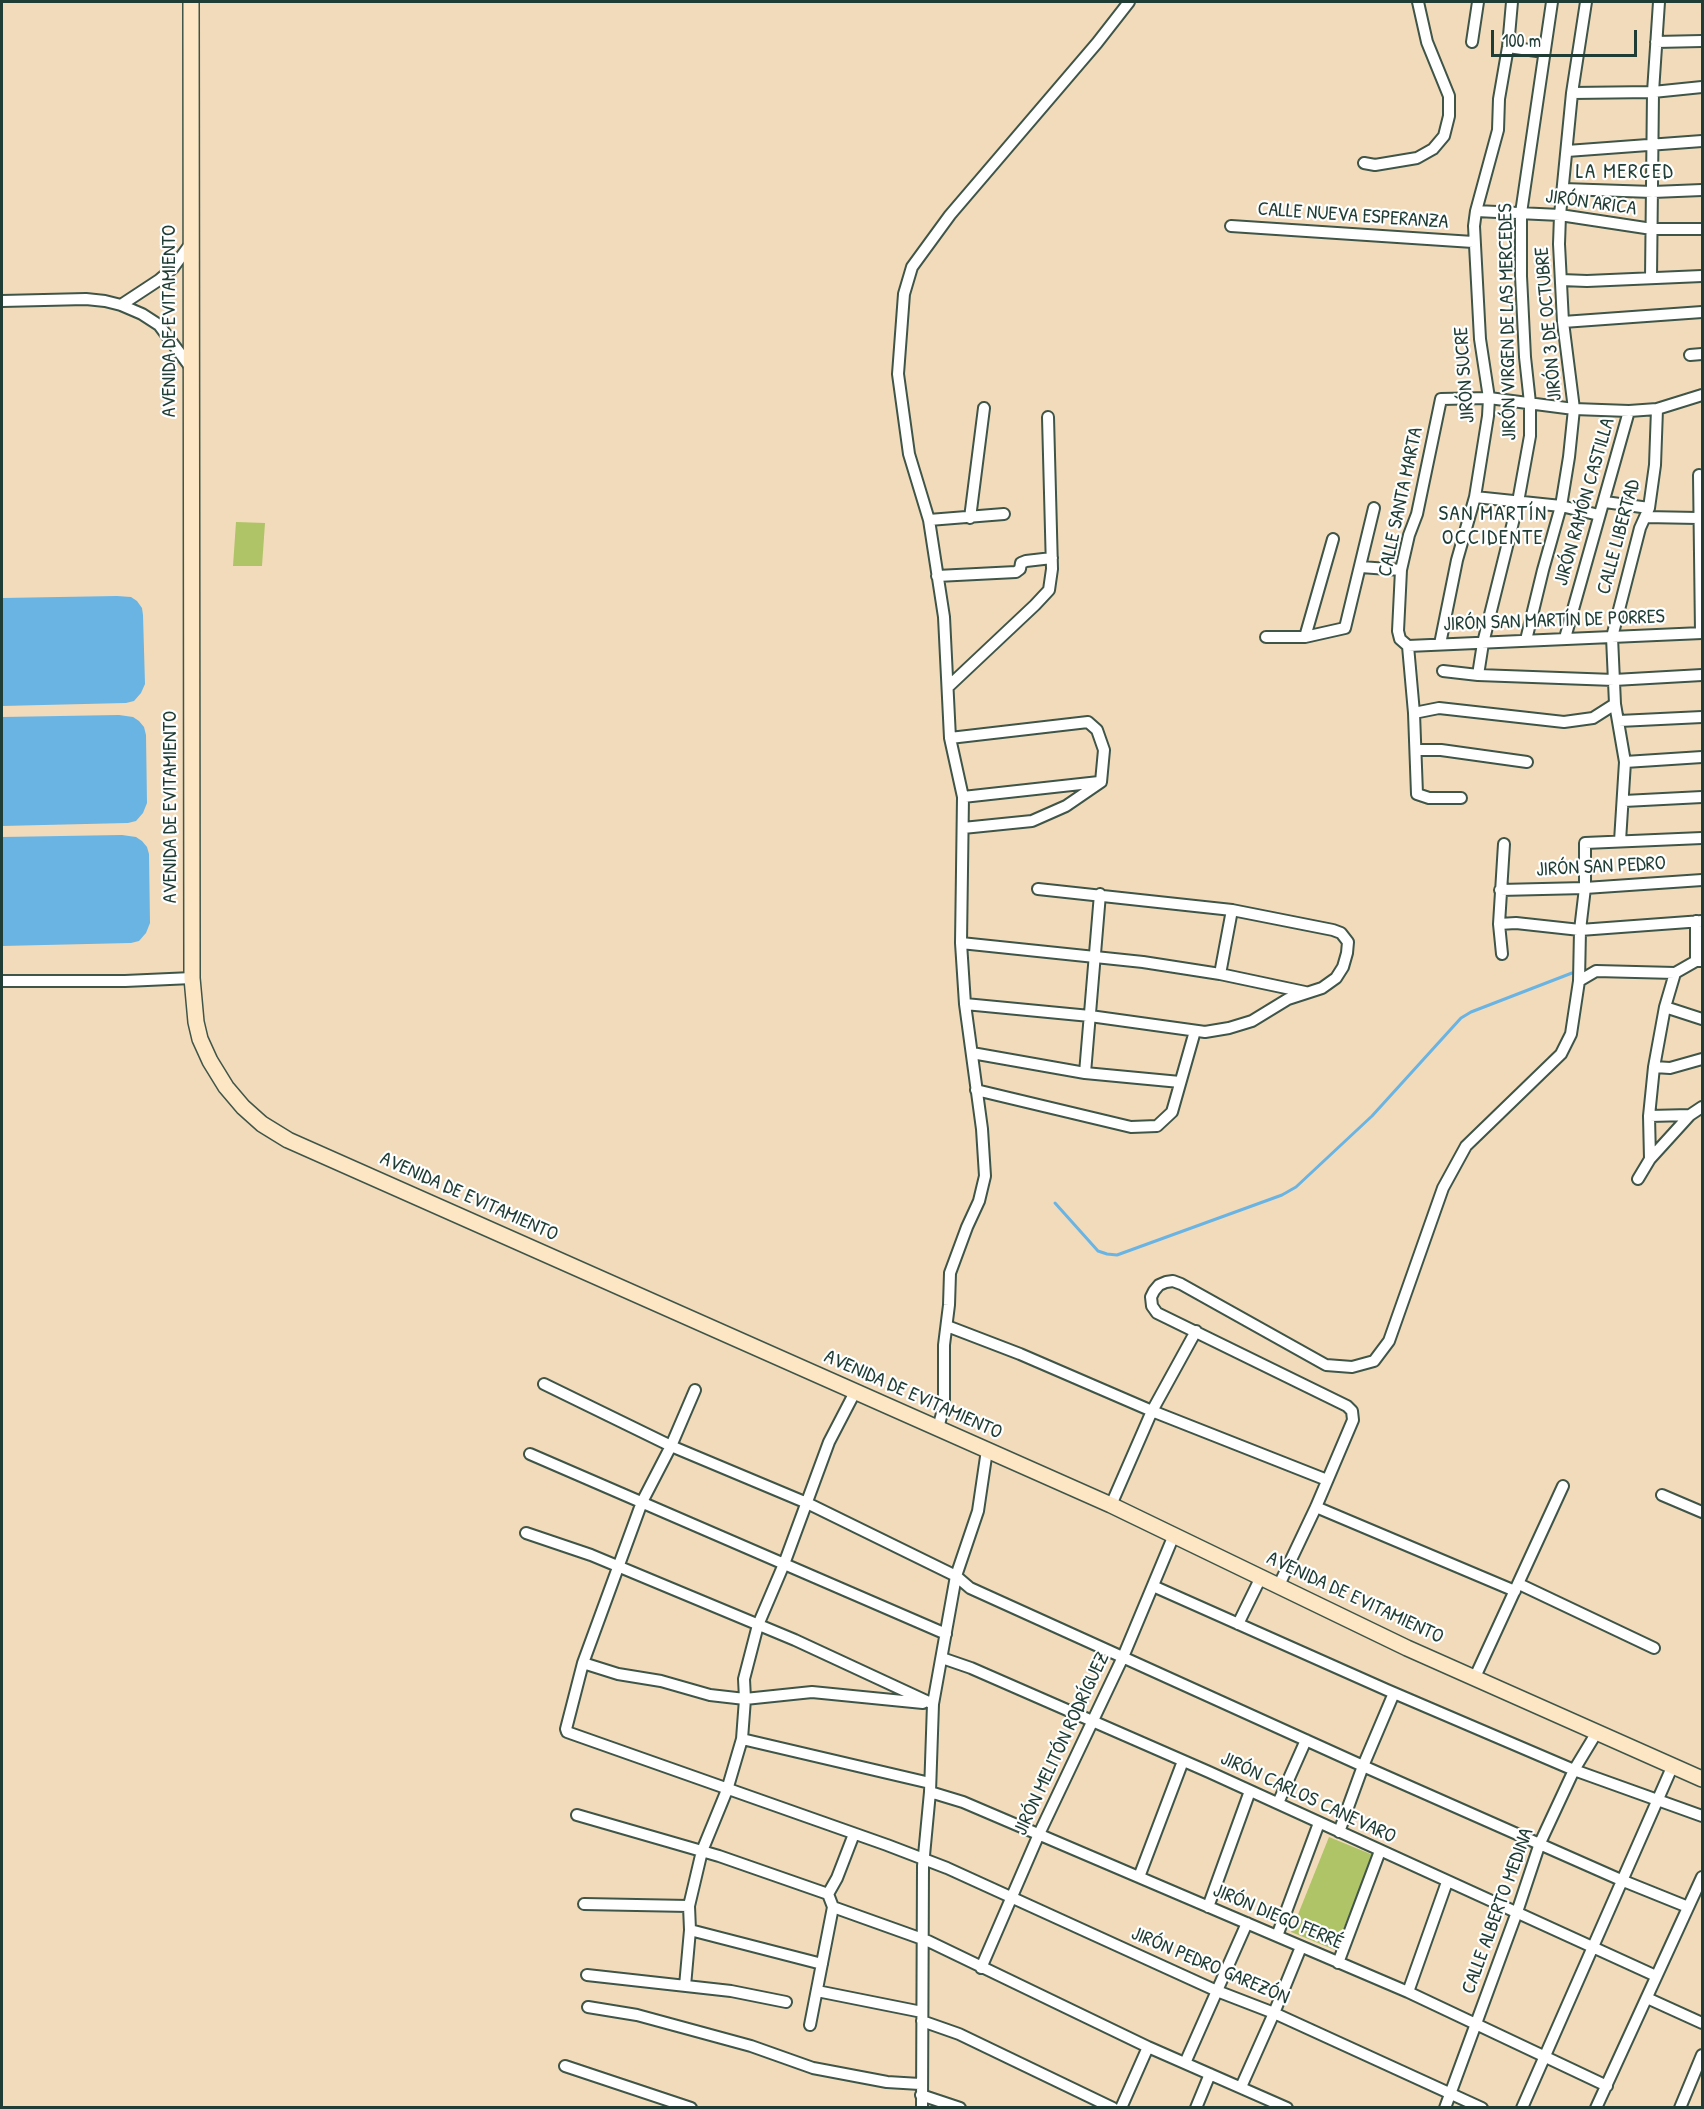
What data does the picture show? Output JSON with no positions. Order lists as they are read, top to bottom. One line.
{"streets":{"street":["JIRÓN ARICA","CALLE NUEVA ESPERANZA","AVENIDA DE EVITAMIENTO","JIRÓN VIRGEN DE LAS MERCEDES","JIRÓN 3 DE OCTUBRE","JIRÓN SUCRE","CALLE SANTA MARTA","JIRÓN RAMÓN CASTILLA","CALLE LIBERTAD","JIRÓN SAN MARTÍN DE PORRES","JIRÓN SAN PEDRO","JIRÓN MELITÓN RODRÍGUEZ","JIRÓN CARLOS CANEVARO","CALLE ALBERTO MEDINA","JIRÓN DIEGO FERRÉ","JIRÓN PEDRO GAREZÓN"]},"crossings":[["JIRÓN ARICA","JIRÓN VIRGEN DE LAS MERCEDES"],["JIRÓN ARICA","JIRÓN 3 DE OCTUBRE"],["JIRÓN ARICA","JIRÓN SUCRE"],["CALLE NUEVA ESPERANZA","JIRÓN SUCRE"],["AVENIDA DE EVITAMIENTO","JIRÓN MELITÓN RODRÍGUEZ"],["AVENIDA DE EVITAMIENTO","CALLE ALBERTO MEDINA"],["JIRÓN VIRGEN DE LAS MERCEDES","JIRÓN SAN MARTÍN DE PORRES"],["JIRÓN 3 DE OCTUBRE","JIRÓN SAN MARTÍN DE PORRES"],["JIRÓN SUCRE","CALLE SANTA MARTA"],["JIRÓN SUCRE","JIRÓN SAN MARTÍN DE PORRES"],["CALLE SANTA MARTA","JIRÓN SAN MARTÍN DE PORRES"],["JIRÓN RAMÓN CASTILLA","JIRÓN SAN MARTÍN DE PORRES"],["CALLE LIBERTAD","JIRÓN SAN MARTÍN DE PORRES"],["JIRÓN MELITÓN RODRÍGUEZ","JIRÓN CARLOS CANEVARO"],["JIRÓN MELITÓN RODRÍGUEZ","JIRÓN DIEGO FERRÉ"],["JIRÓN MELITÓN RODRÍGUEZ","JIRÓN PEDRO GAREZÓN"],["JIRÓN CARLOS CANEVARO","CALLE ALBERTO MEDINA"],["CALLE ALBERTO MEDINA","JIRÓN DIEGO FERRÉ"],["CALLE ALBERTO MEDINA","JIRÓN PEDRO GAREZÓN"]],"districts":["LA MERCED","SAN MARTÍN OCCIDENTE"],"scale_bar":"100 m"}
